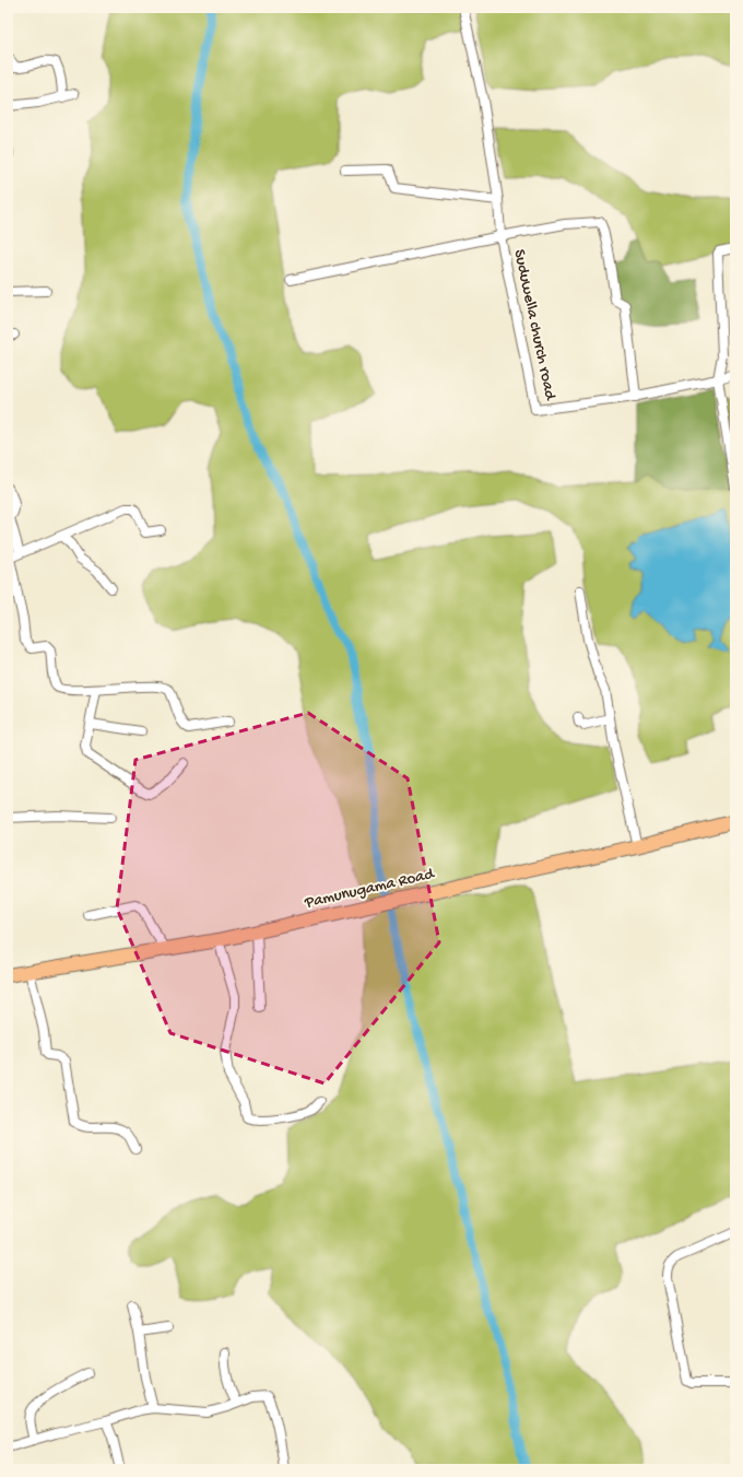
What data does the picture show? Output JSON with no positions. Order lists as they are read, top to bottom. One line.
{"streets":{"main road":["Pamunugama Road"],"street":["Suduwella church road"]}}
